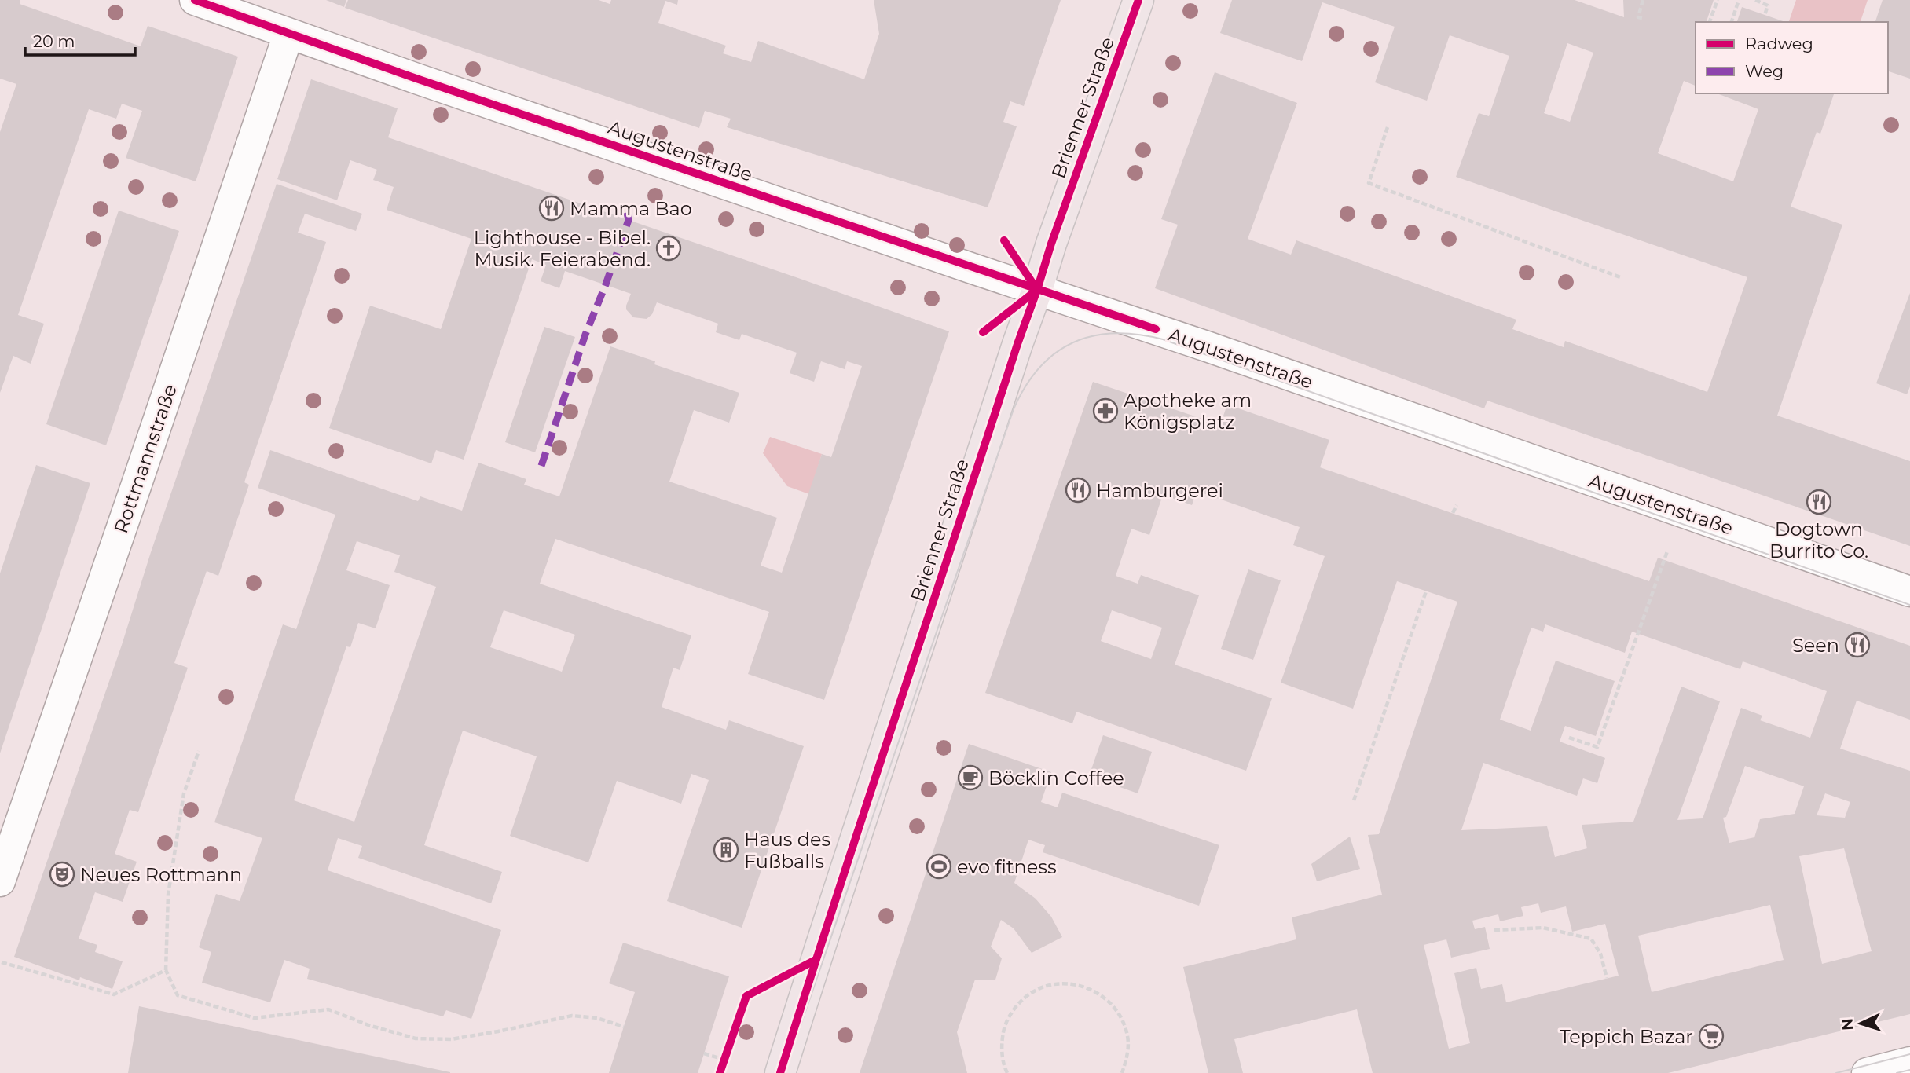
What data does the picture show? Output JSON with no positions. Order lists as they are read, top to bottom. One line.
{"streets":{"main road":["Brienner Straße"],"street":["Augustenstraße","Rottmannstraße"]},"crossings":[["Brienner Straße","Augustenstraße"],["Augustenstraße","Rottmannstraße"]],"places":{"restaurant":["Mamma Bao","Hamburgerei","Dogtown Burrito Co.","Seen"],"church":["Lighthouse - Bibel. Musik. Feierabend."],"pharmacy":["Apotheke am Königsplatz"],"cafe":["Böcklin Coffee"],"building":["Haus des Fußballs"],"sports":["evo fitness"],"theatre":["Neues Rottmann"],"supermarket":["Teppich Bazar"]},"legend":["Radweg","Weg"],"scale_bar":"20 m","north":"left"}
